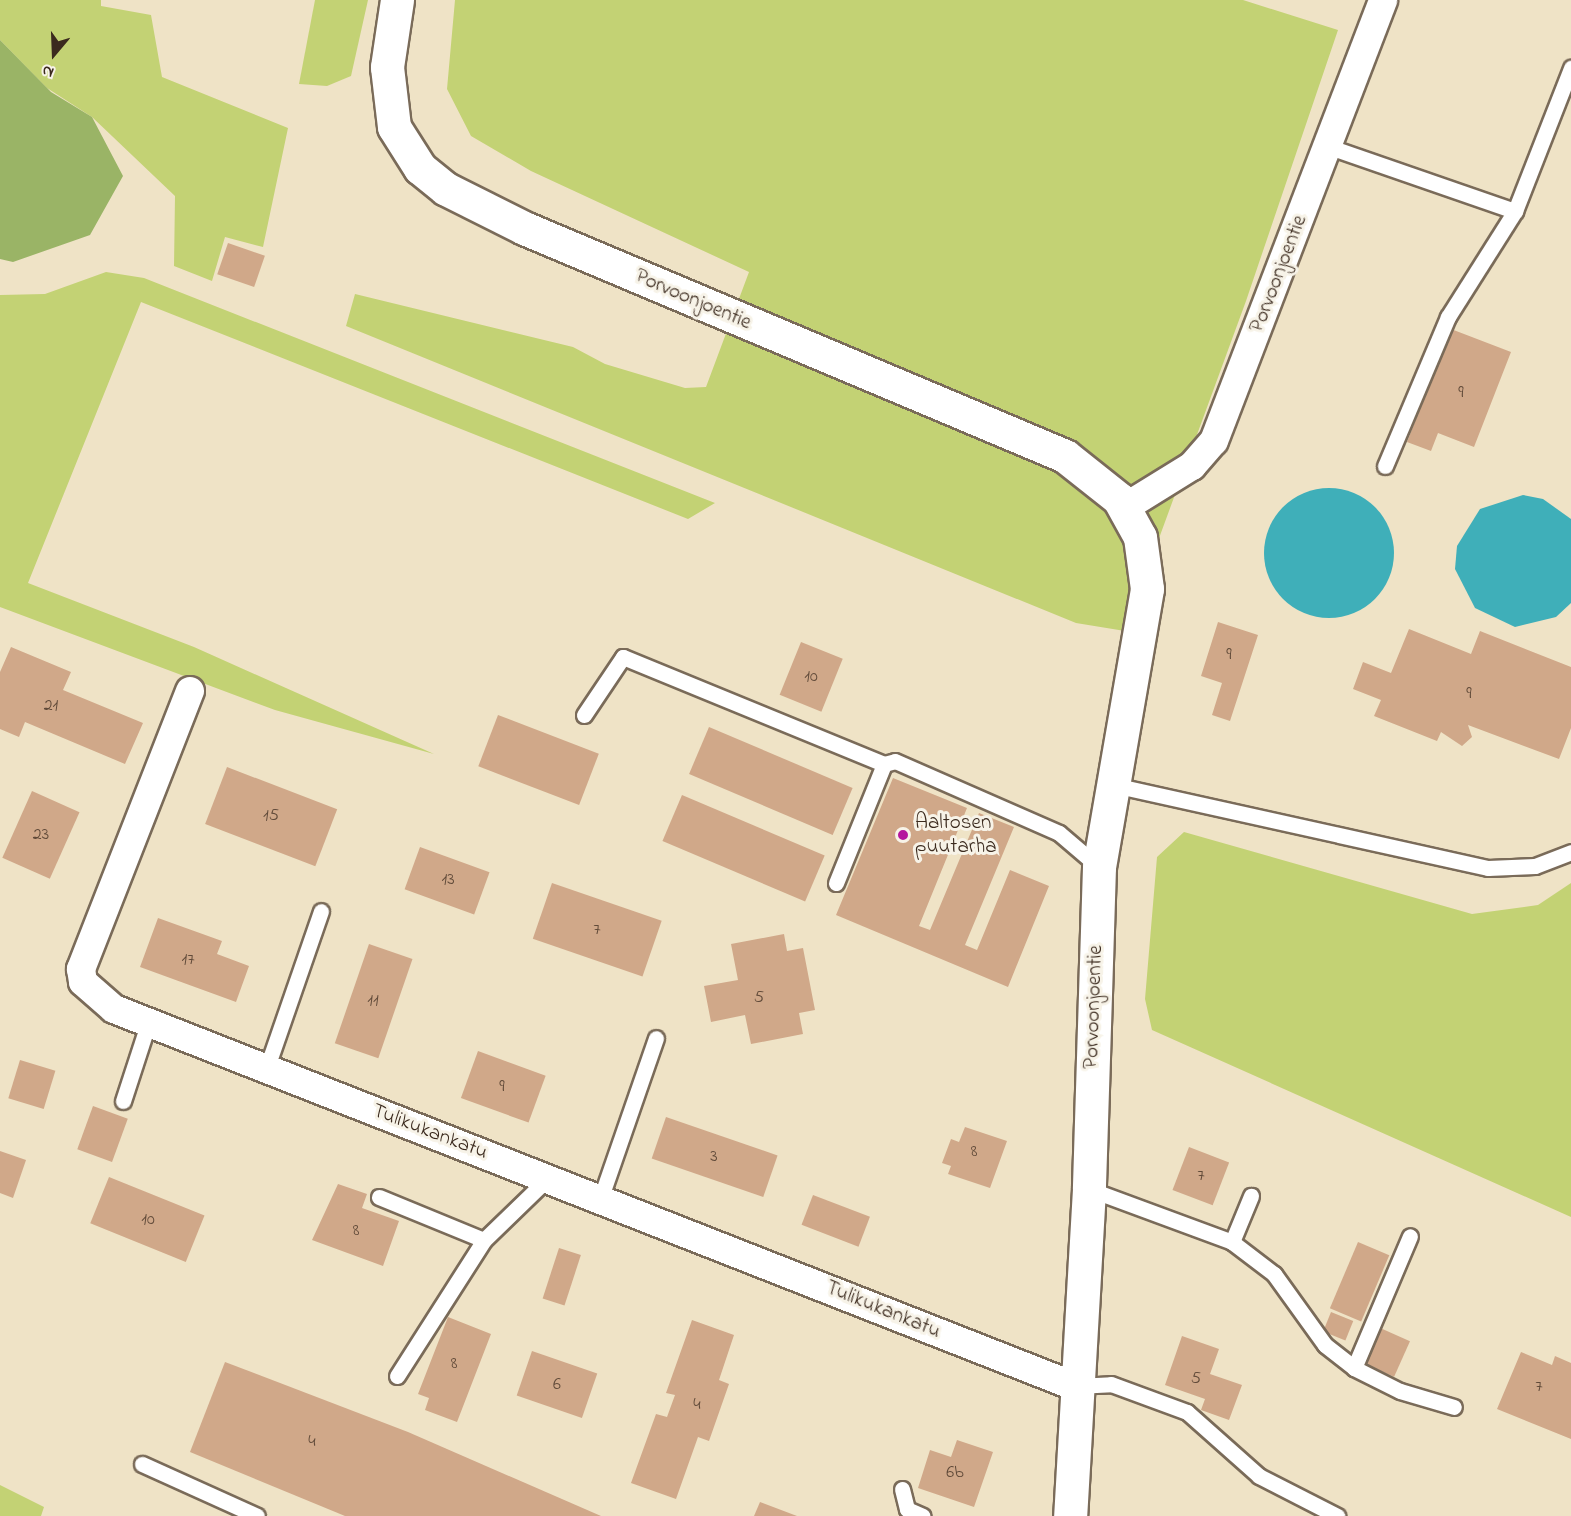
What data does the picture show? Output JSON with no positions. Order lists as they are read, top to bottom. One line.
{"streets":{"street":["Porvoonjoentie","Tulikukankatu"]},"crossings":[["Porvoonjoentie","Tulikukankatu"]],"places":["Aaltosen puutarha"],"house_numbers":["9","9","10","9","21","15","23","13","7","17","5","11","9","8","3","7","10","8","8","5","6","7","4","4","6b"],"north":"bottom"}
